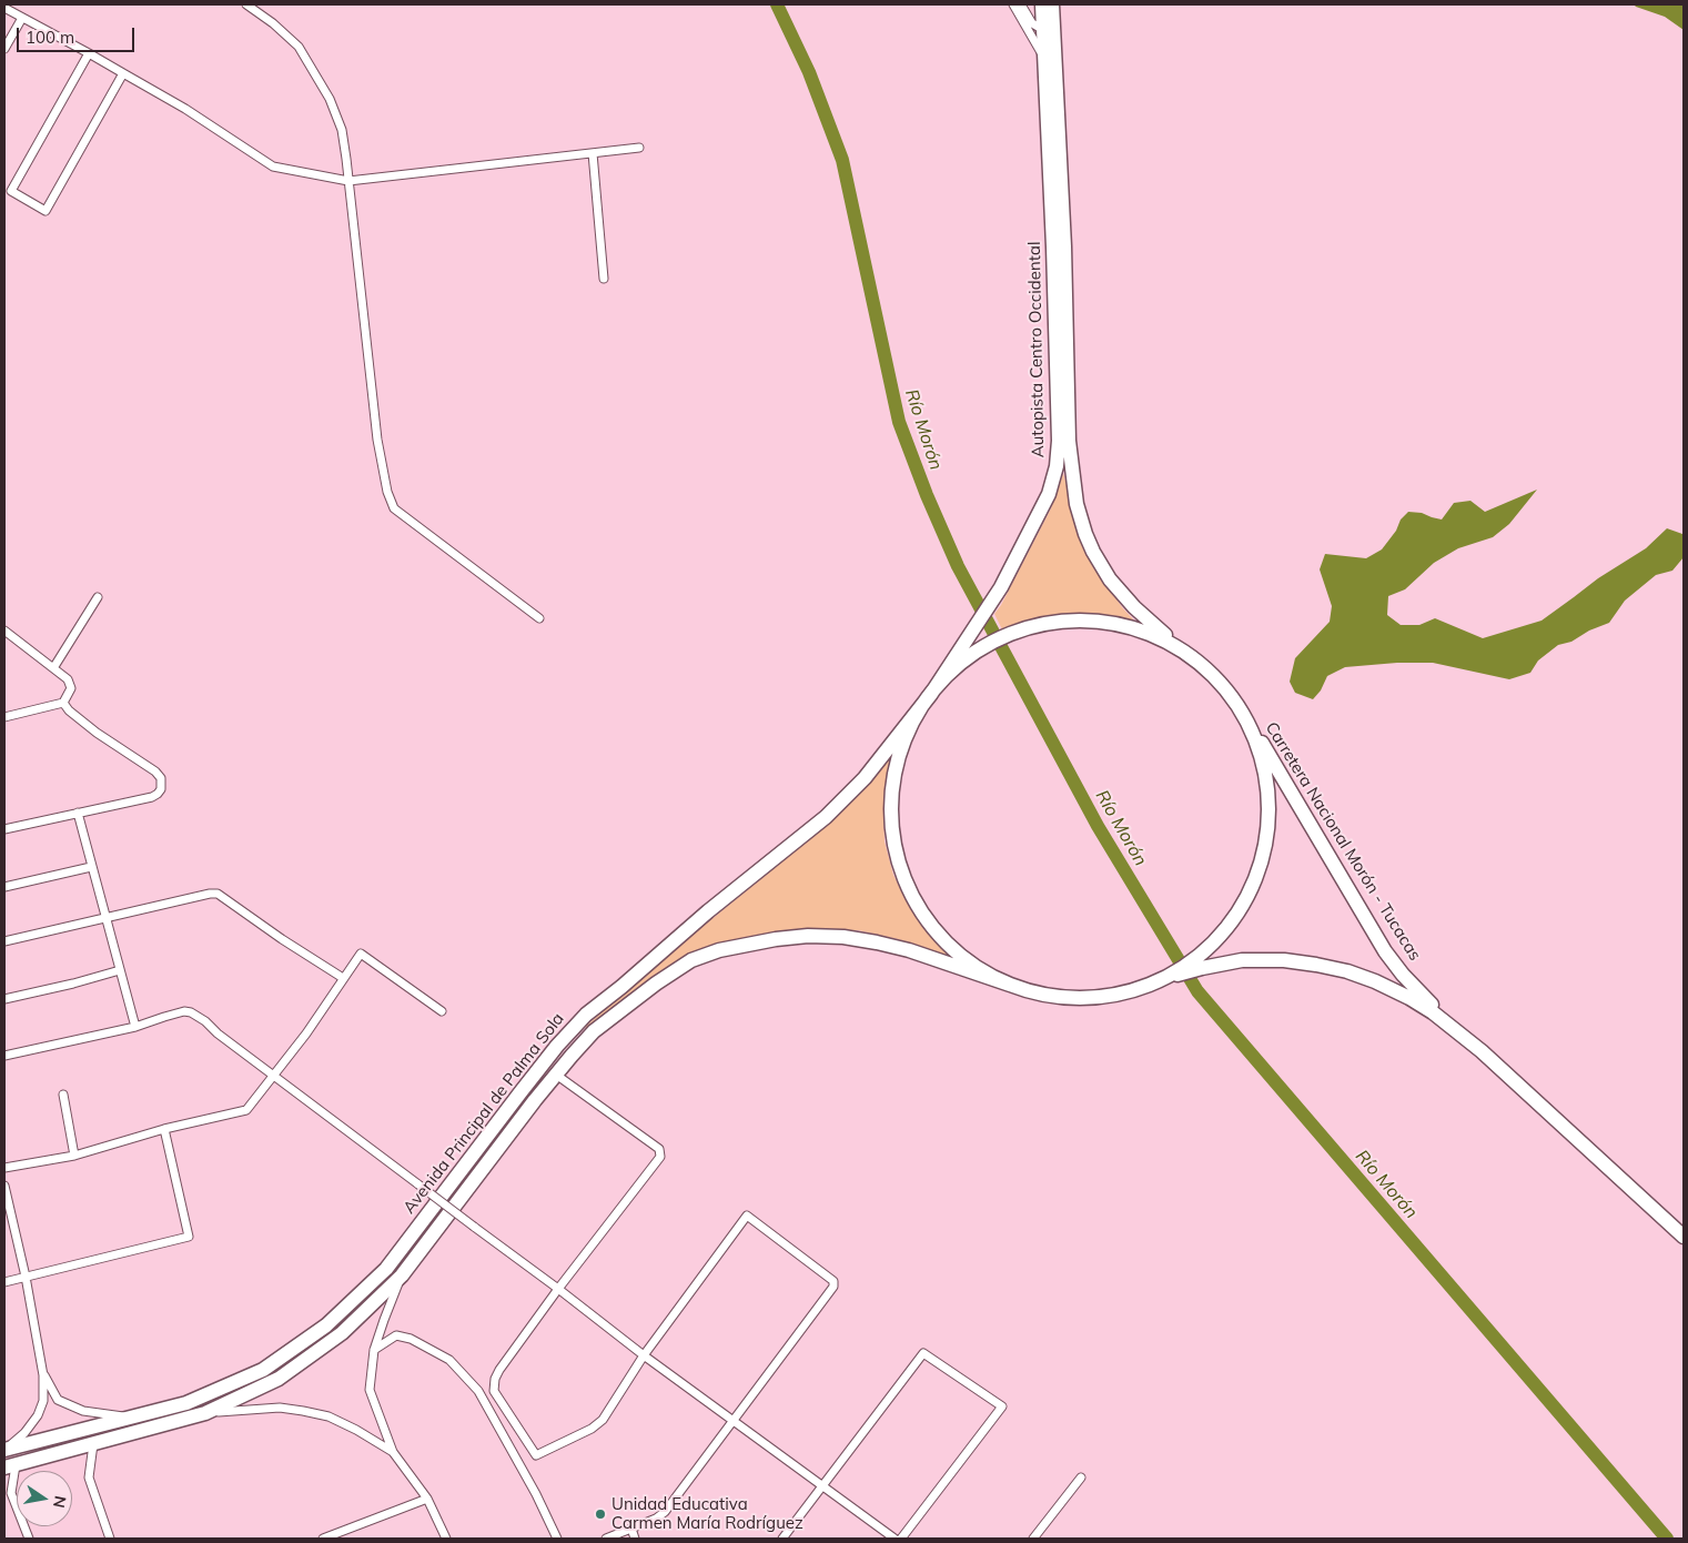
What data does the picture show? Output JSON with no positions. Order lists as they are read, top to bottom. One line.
{"streets":{"highway":["Autopista Centro Occidental","Carretera Nacional Morón - Tucacas","Avenida Principal de Palma Sola"]},"crossings":[["Autopista Centro Occidental","Avenida Principal de Palma Sola"]],"water":["Río Morón"],"places":["Unidad Educativa Carmen María Rodríguez"],"scale_bar":"100 m","north":"right"}
